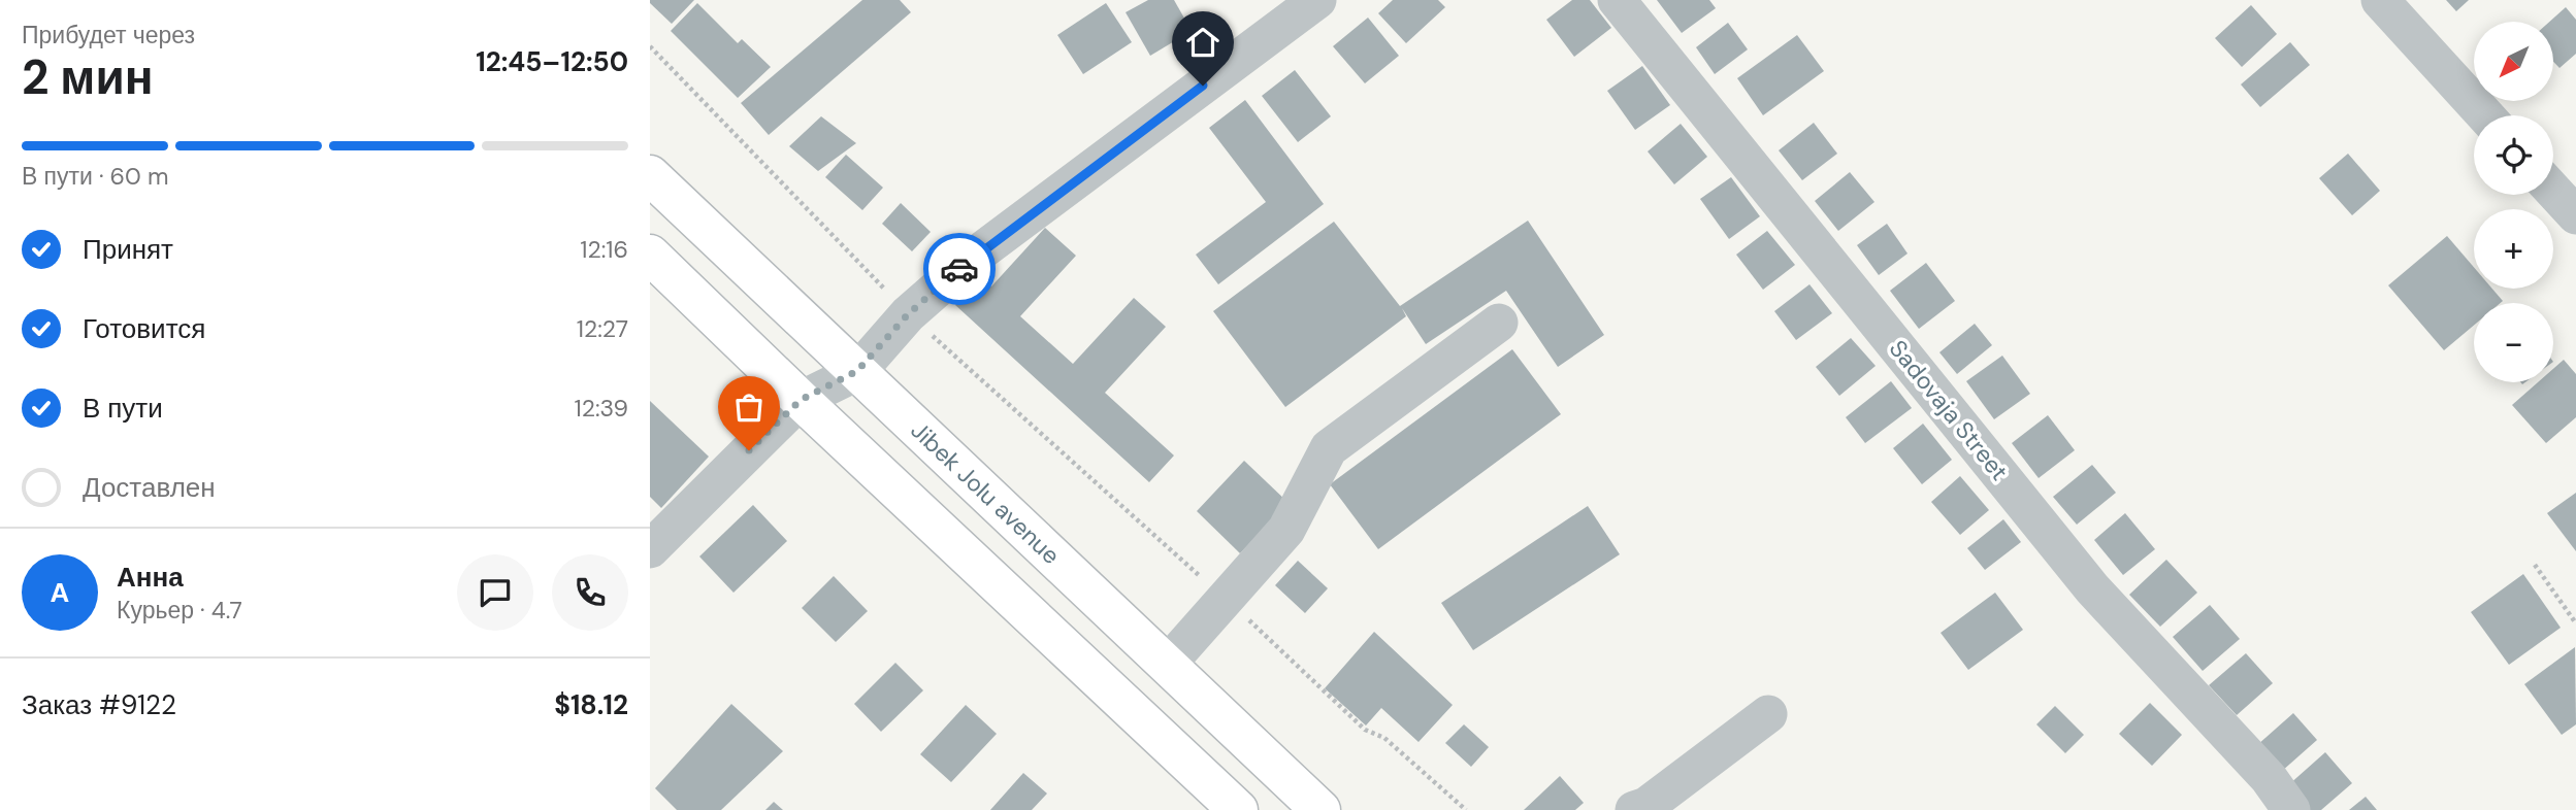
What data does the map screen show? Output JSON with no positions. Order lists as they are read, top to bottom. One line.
{"streets":{"main road":["Jibek Jolu avenue"],"street":["Sadovaja Street"]},"north":"bottom left","page":{"heading":["2 мин","Прибудет через","12:45–12:50"],"panel":["Анна","Курьер · 4.7","Заказ #9122","$18.12"],"map_buttons":["+","−"],"bar":"В пути · 60 m","list":[["Принят","12:16"],["Готовится","12:27"],["В пути","12:39"],"Доставлен"],"round":"А"}}
